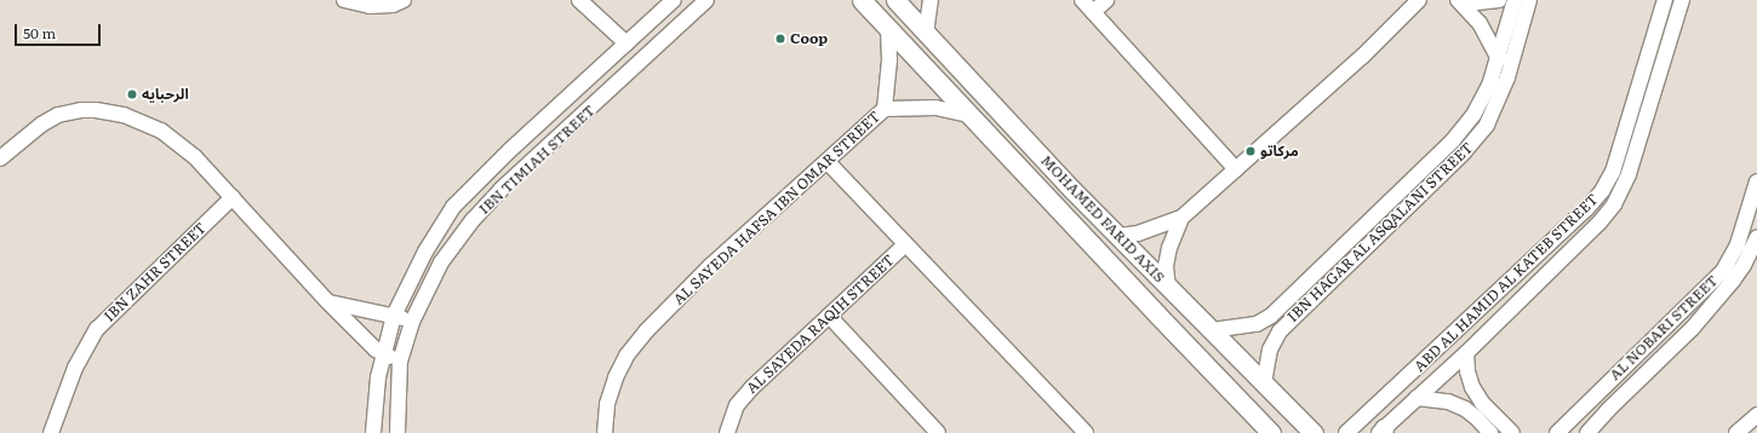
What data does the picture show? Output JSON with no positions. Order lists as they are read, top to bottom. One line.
{"streets":{"main road":["MOHAMED FARID AXIS"],"street":["IBN TIMIAH STREET","AL SAYEDA HAFSA IBN OMAR STREET","IBN HAGAR AL ASQALANI STREET","IBN ZAHR STREET","ABD AL HAMID AL KATEB STREET","AL SAYEDA RAQIH STREET","AL NOBARI STREET"]},"crossings":[["MOHAMED FARID AXIS","IBN HAGAR AL ASQALANI STREET"]],"places":["Coop","الرحبايه","مركاتو"],"scale_bar":"50 m"}
